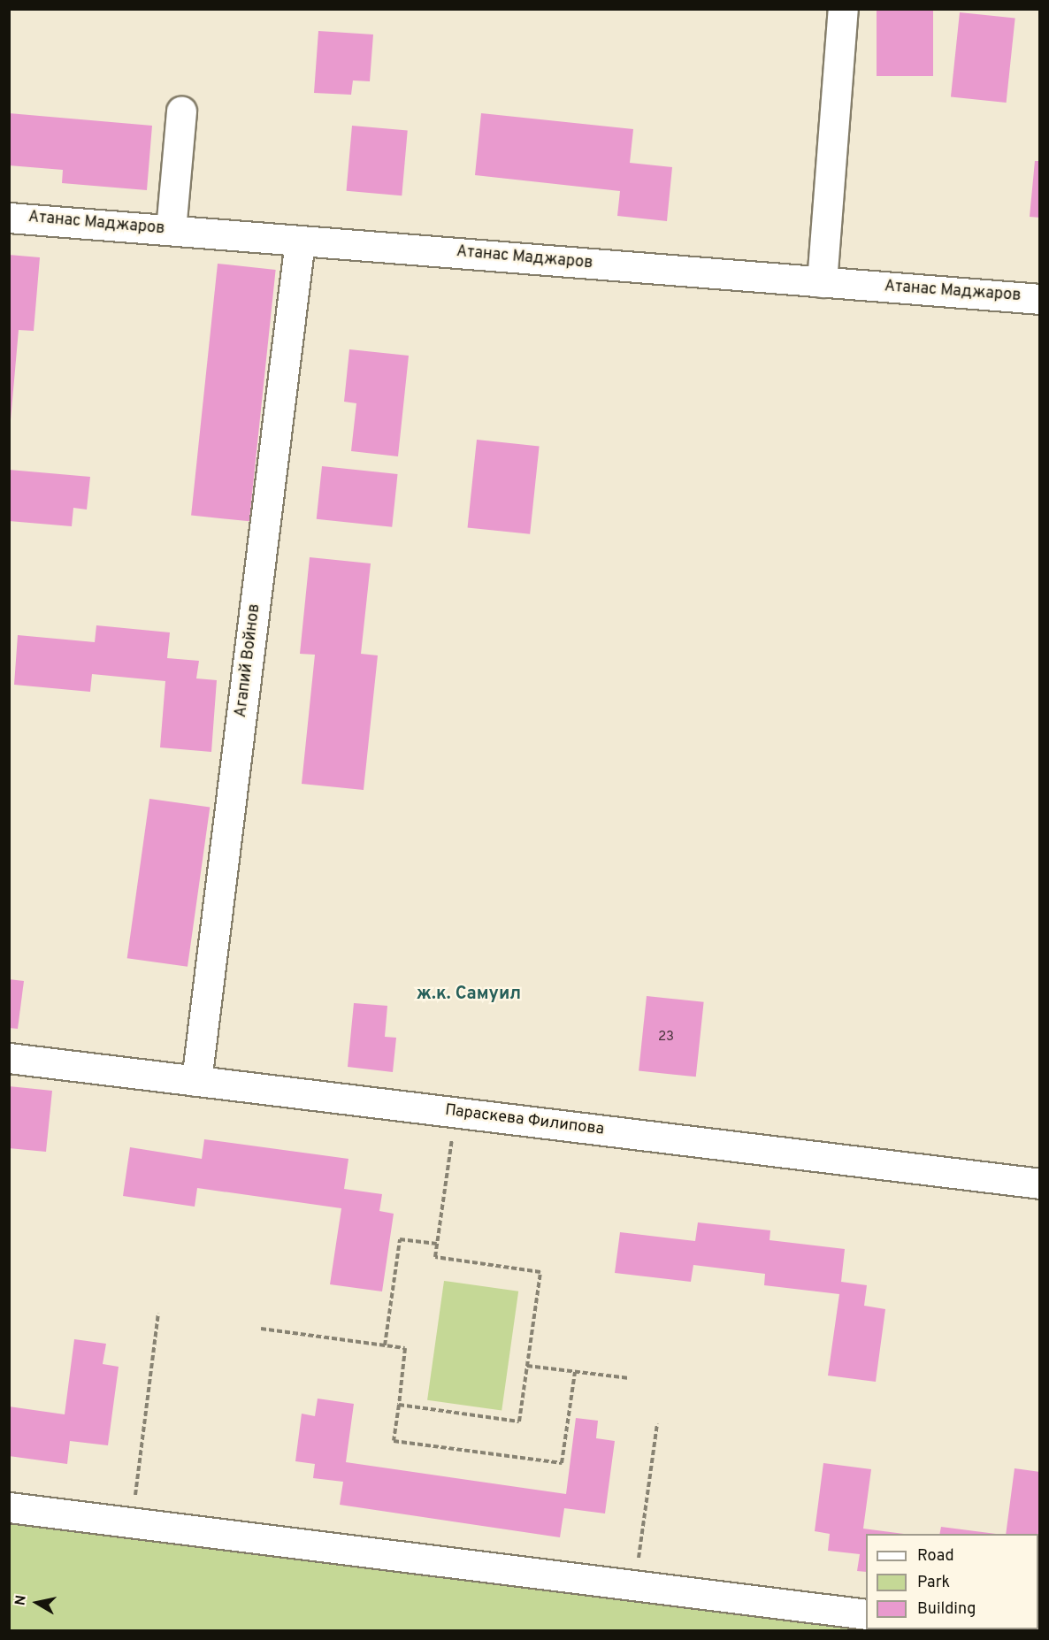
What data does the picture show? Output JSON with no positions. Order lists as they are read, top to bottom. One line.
{"streets":{"street":["Атанас Маджаров","Агапий Войнов","Параскева Филипова"]},"crossings":[["Атанас Маджаров","Агапий Войнов"],["Агапий Войнов","Параскева Филипова"]],"districts":["ж.к. Самуил"],"house_numbers":["23"],"legend":["Road","Park","Building"],"north":"left"}
